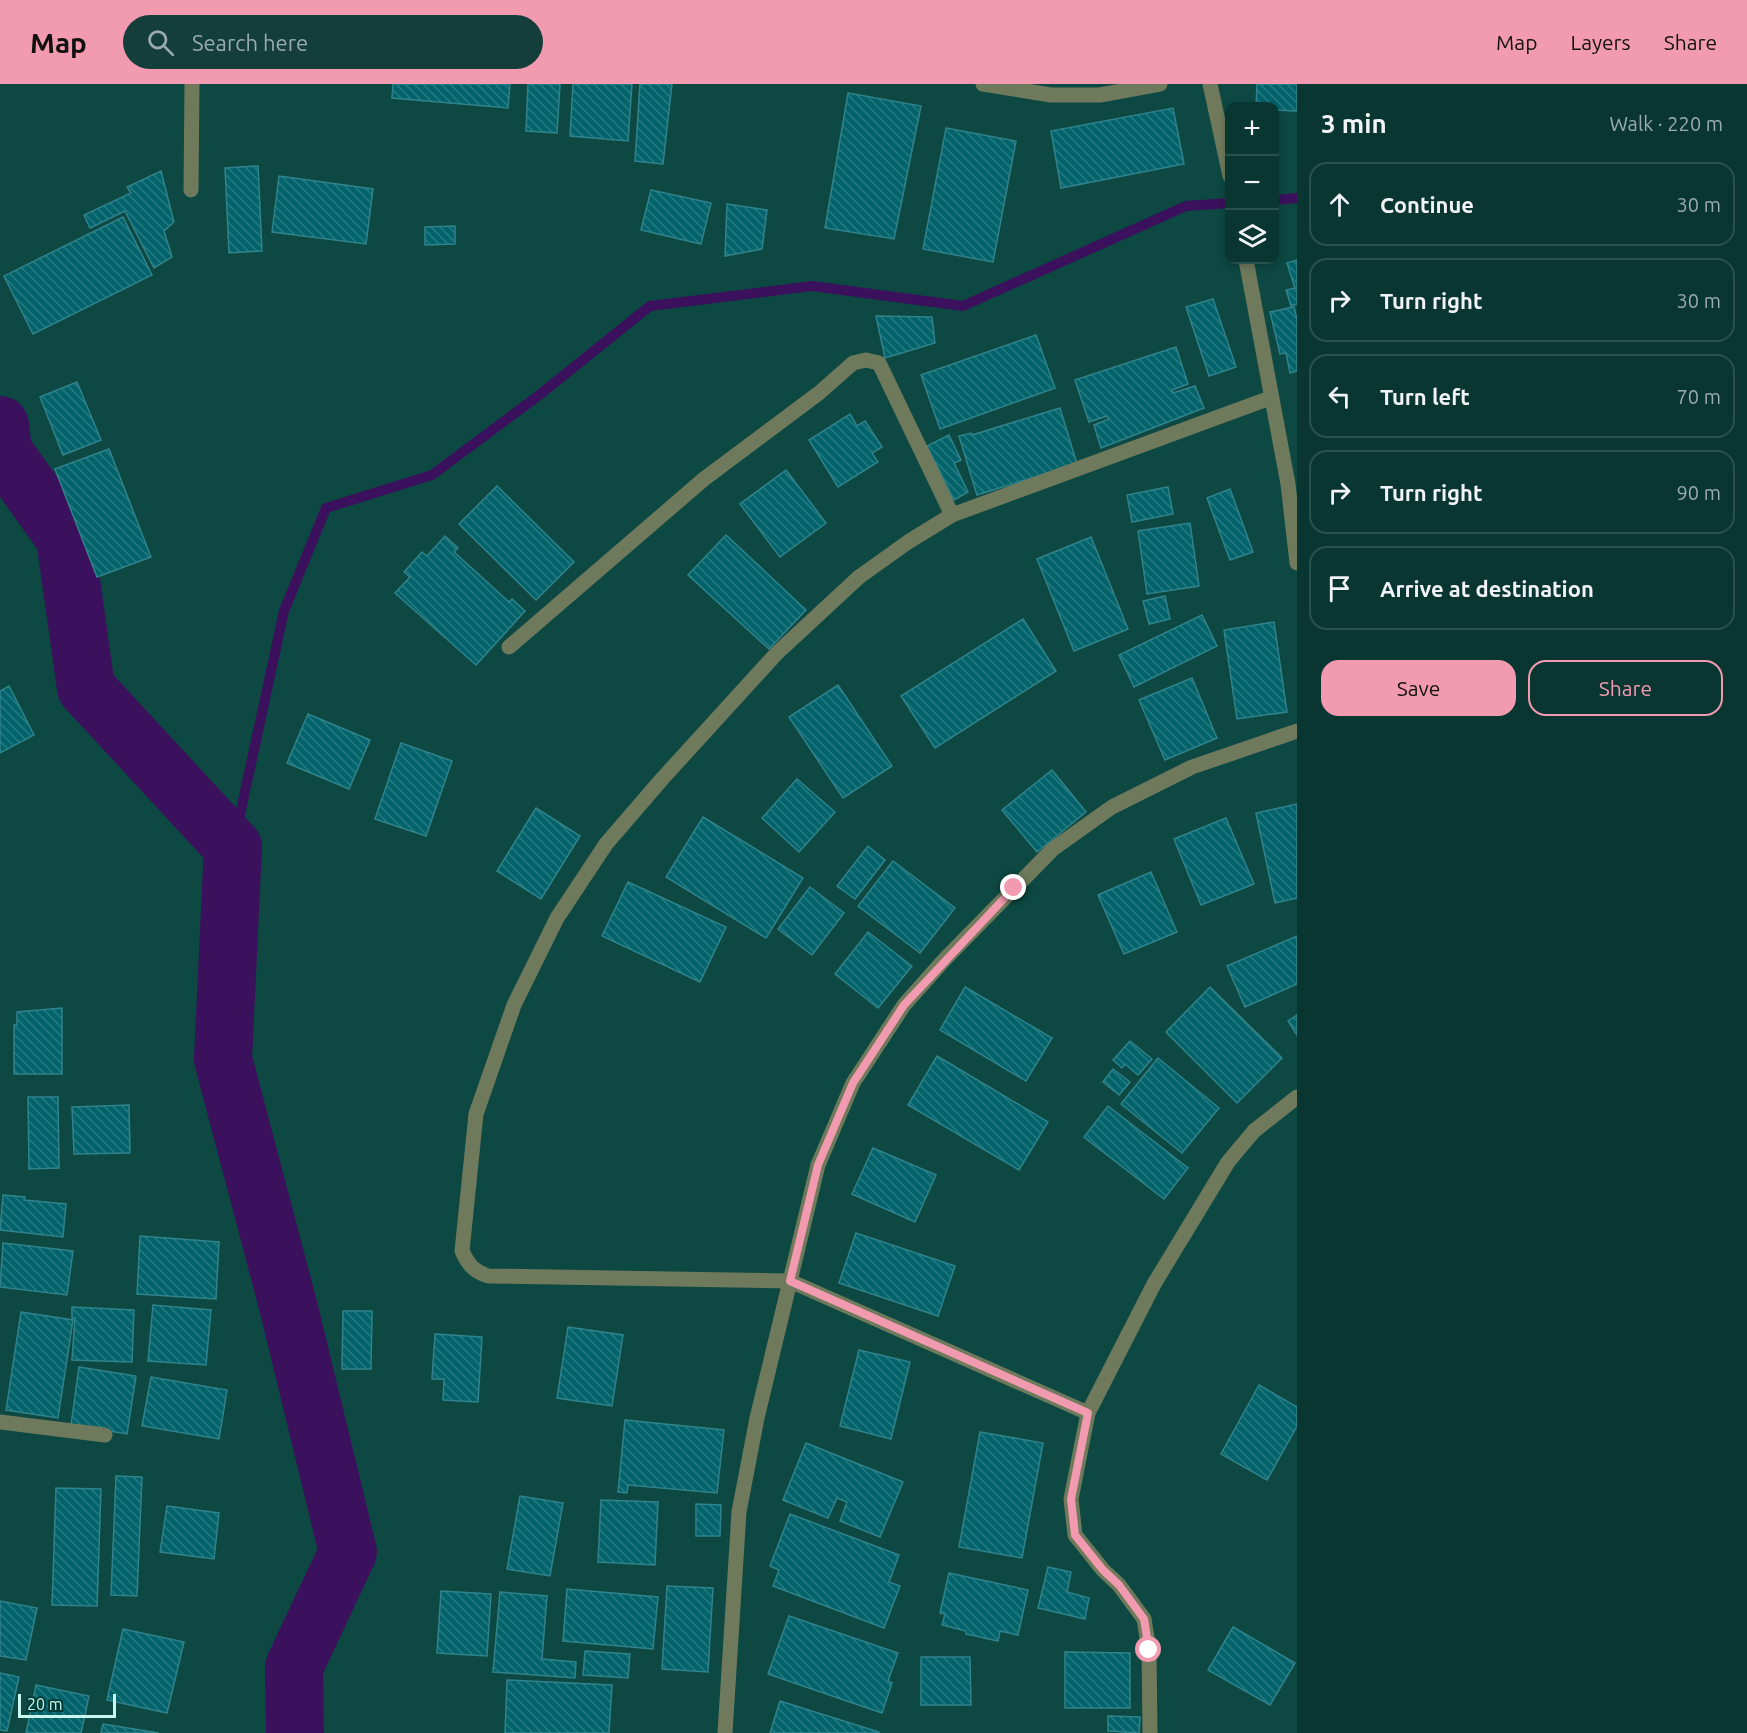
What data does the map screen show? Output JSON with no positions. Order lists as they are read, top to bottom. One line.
{"scale_bar":"20 m","page":{"header":"Map","search":"Search here","nav":["Map","Layers","Share"],"heading":["3 min","Walk · 220 m"],"map_buttons":["+","−"],"list":[["Continue","30 m"],["Turn right","30 m"],["Turn left","70 m"],["Turn right","90 m"],"Arrive at destination"],"buttons":["Save","Share"],"scale":"20 m"}}
